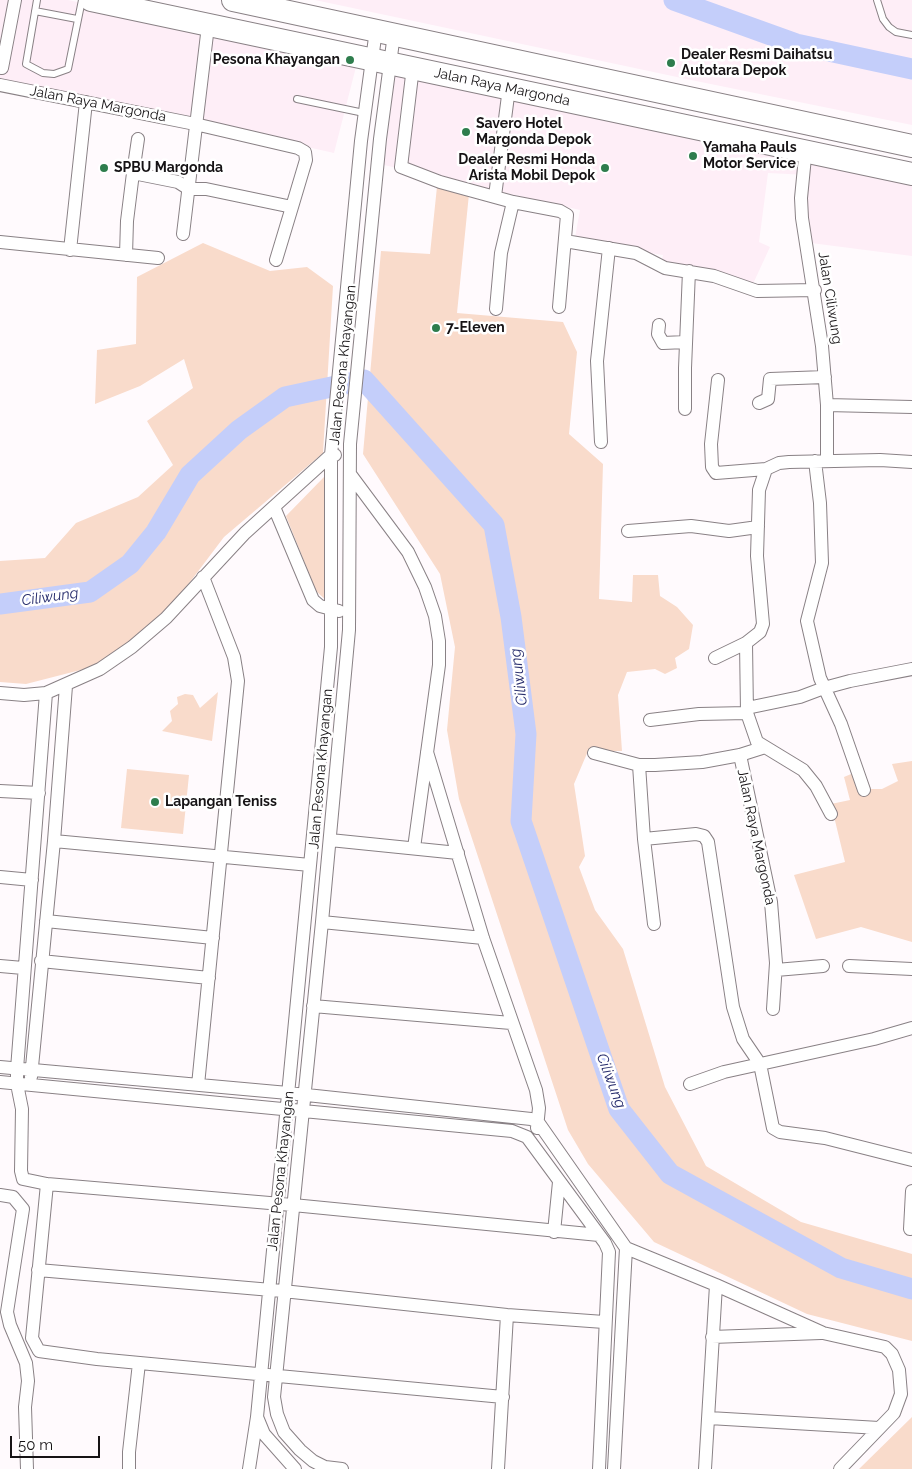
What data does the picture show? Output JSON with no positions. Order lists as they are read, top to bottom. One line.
{"streets":{"highway":["Jalan Raya Margonda"],"street":["Jalan Ciliwung","Jalan Pesona Khayangan"]},"crossings":[["Jalan Raya Margonda","Jalan Ciliwung"],["Jalan Raya Margonda","Jalan Pesona Khayangan"]],"water":["Ciliwung"],"places":["Pesona Khayangan","Dealer Resmi Daihatsu Autotara Depok","Savero Hotel Margonda Depok","Yamaha Pauls Motor Service","SPBU Margonda","Dealer Resmi Honda Arista Mobil Depok","7-Eleven","Lapangan Teniss"],"scale_bar":"50 m"}
